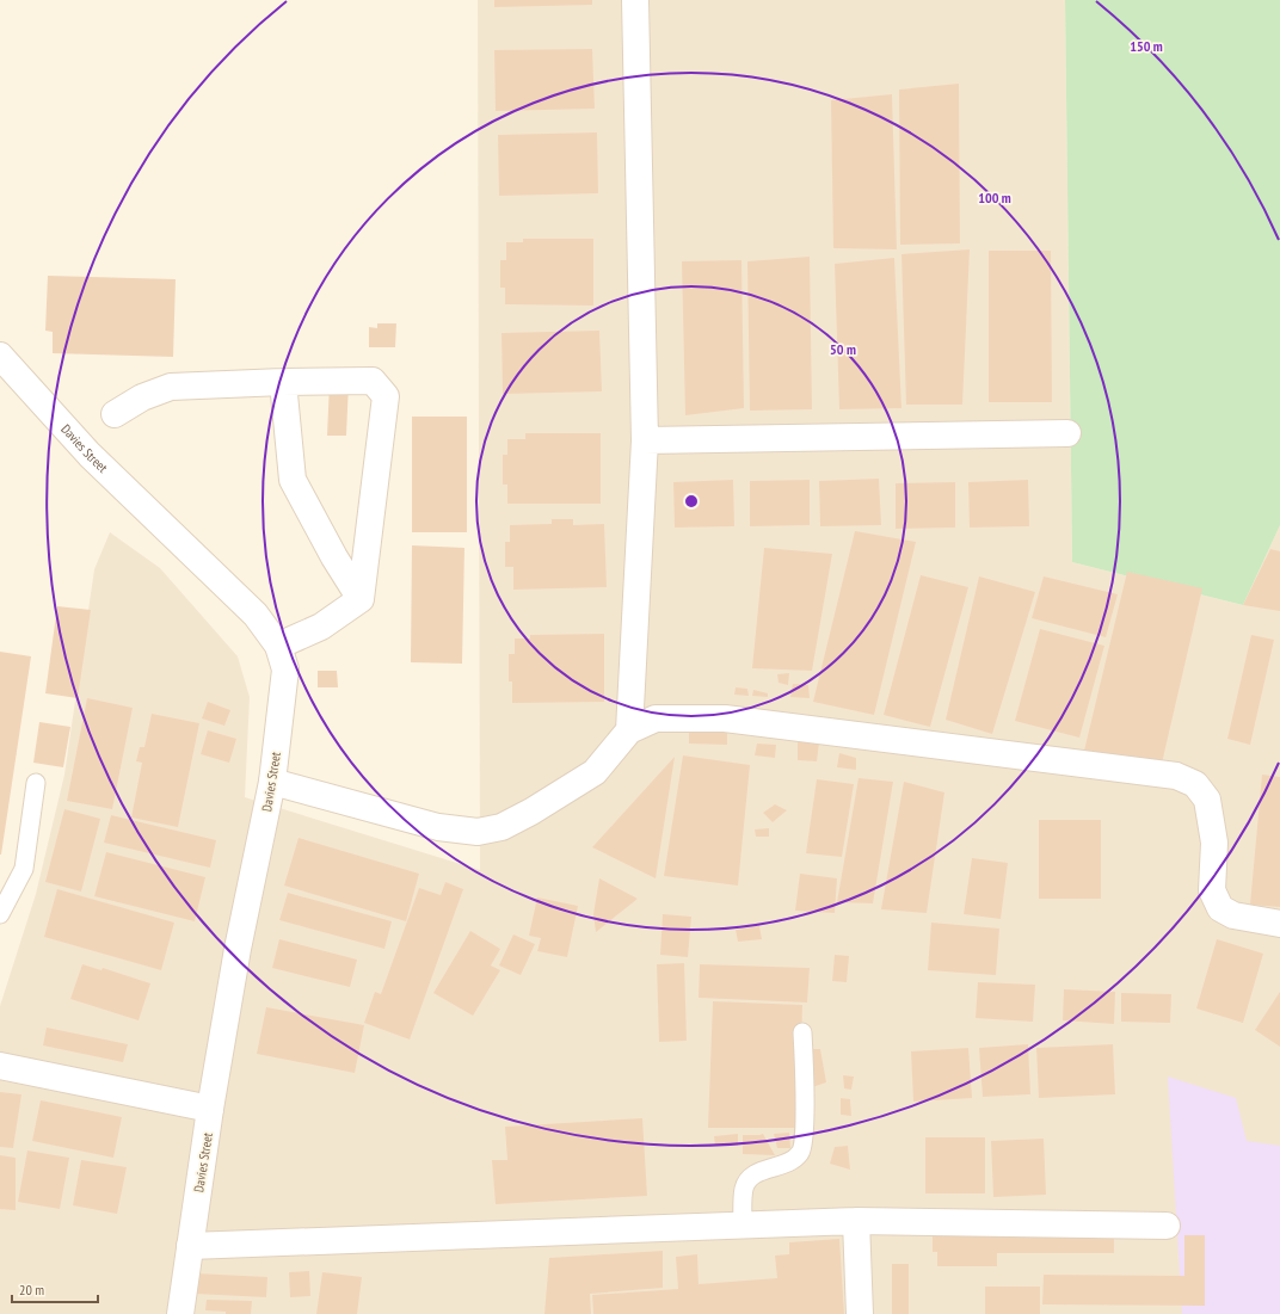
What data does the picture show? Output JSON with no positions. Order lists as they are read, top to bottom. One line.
{"streets":{"street":["Davies Street"]},"scale_bar":"20 m","rings":["150 m","100 m","50 m"]}
